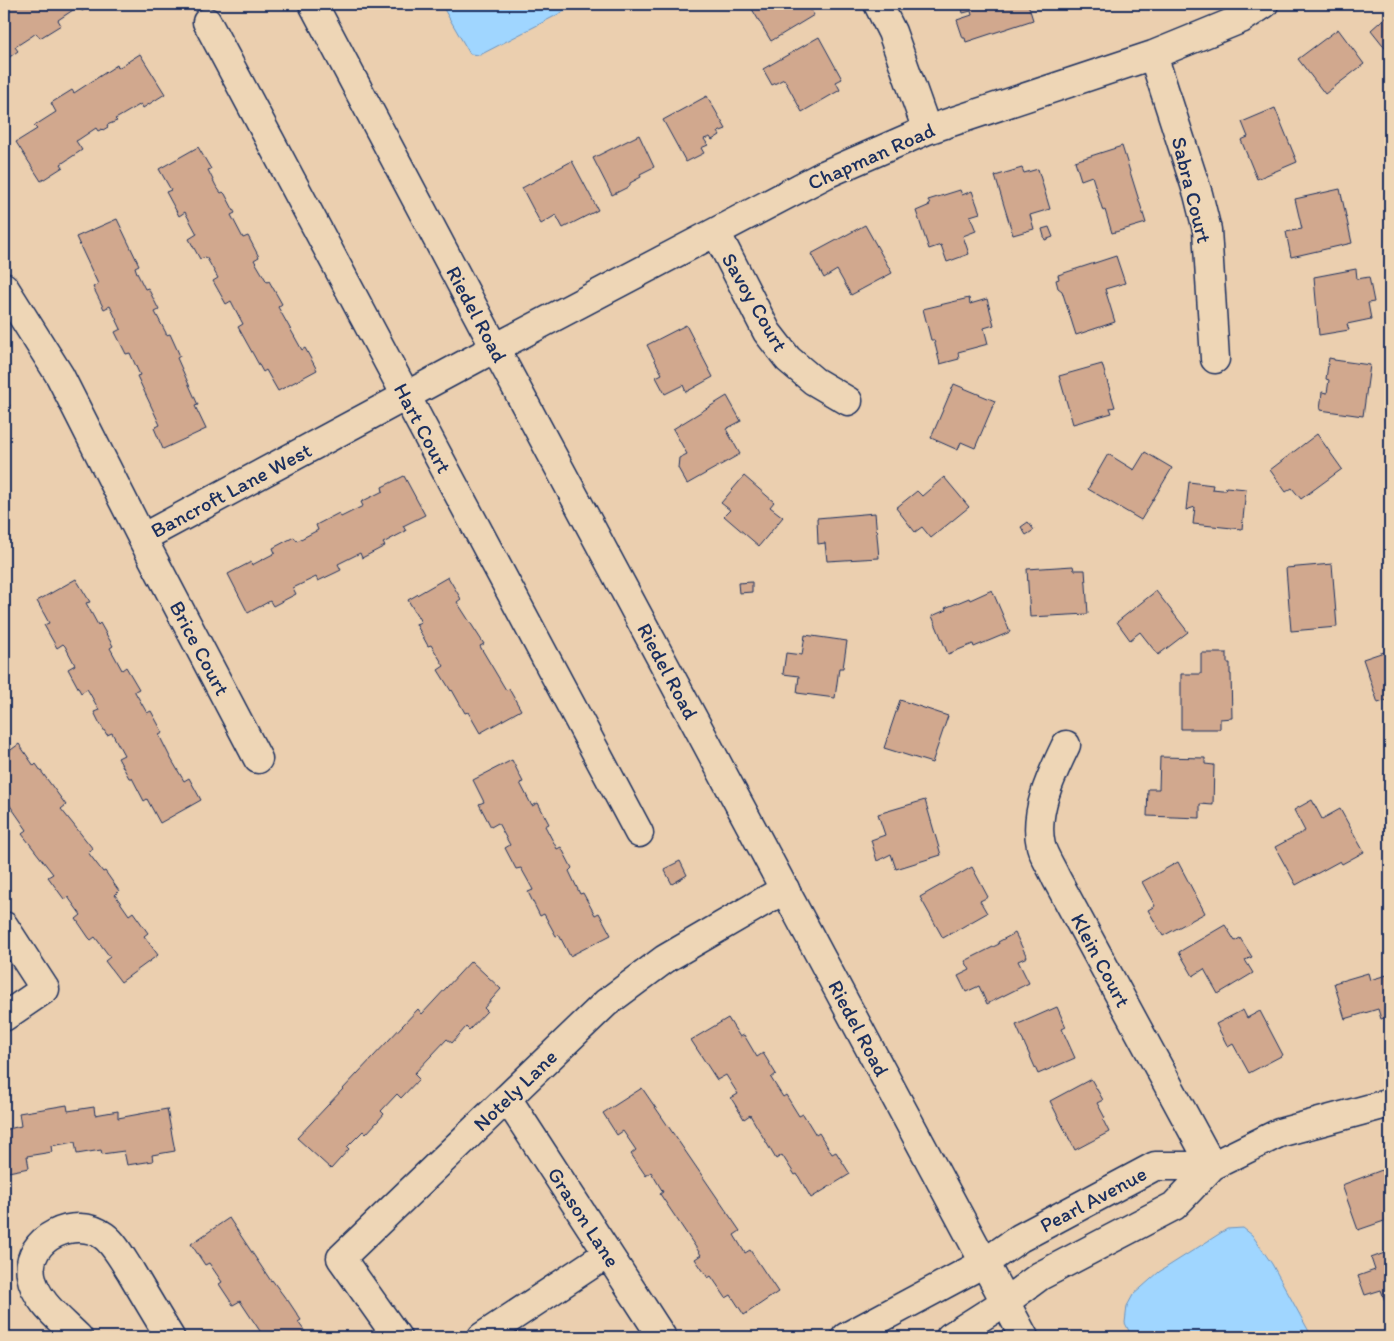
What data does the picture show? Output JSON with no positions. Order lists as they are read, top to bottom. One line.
{"streets":{"street":["Chapman Road","Sabra Court","Savoy Court","Riedel Road","Hart Court","Bancroft Lane West","Brice Court","Klein Court","Notely Lane","Pearl Avenue","Grason Lane"]},"crossings":[["Chapman Road","Sabra Court"],["Chapman Road","Savoy Court"],["Chapman Road","Riedel Road"],["Chapman Road","Bancroft Lane West"],["Riedel Road","Bancroft Lane West"],["Riedel Road","Notely Lane"],["Riedel Road","Pearl Avenue"],["Hart Court","Bancroft Lane West"],["Bancroft Lane West","Brice Court"],["Klein Court","Pearl Avenue"],["Notely Lane","Grason Lane"]]}
